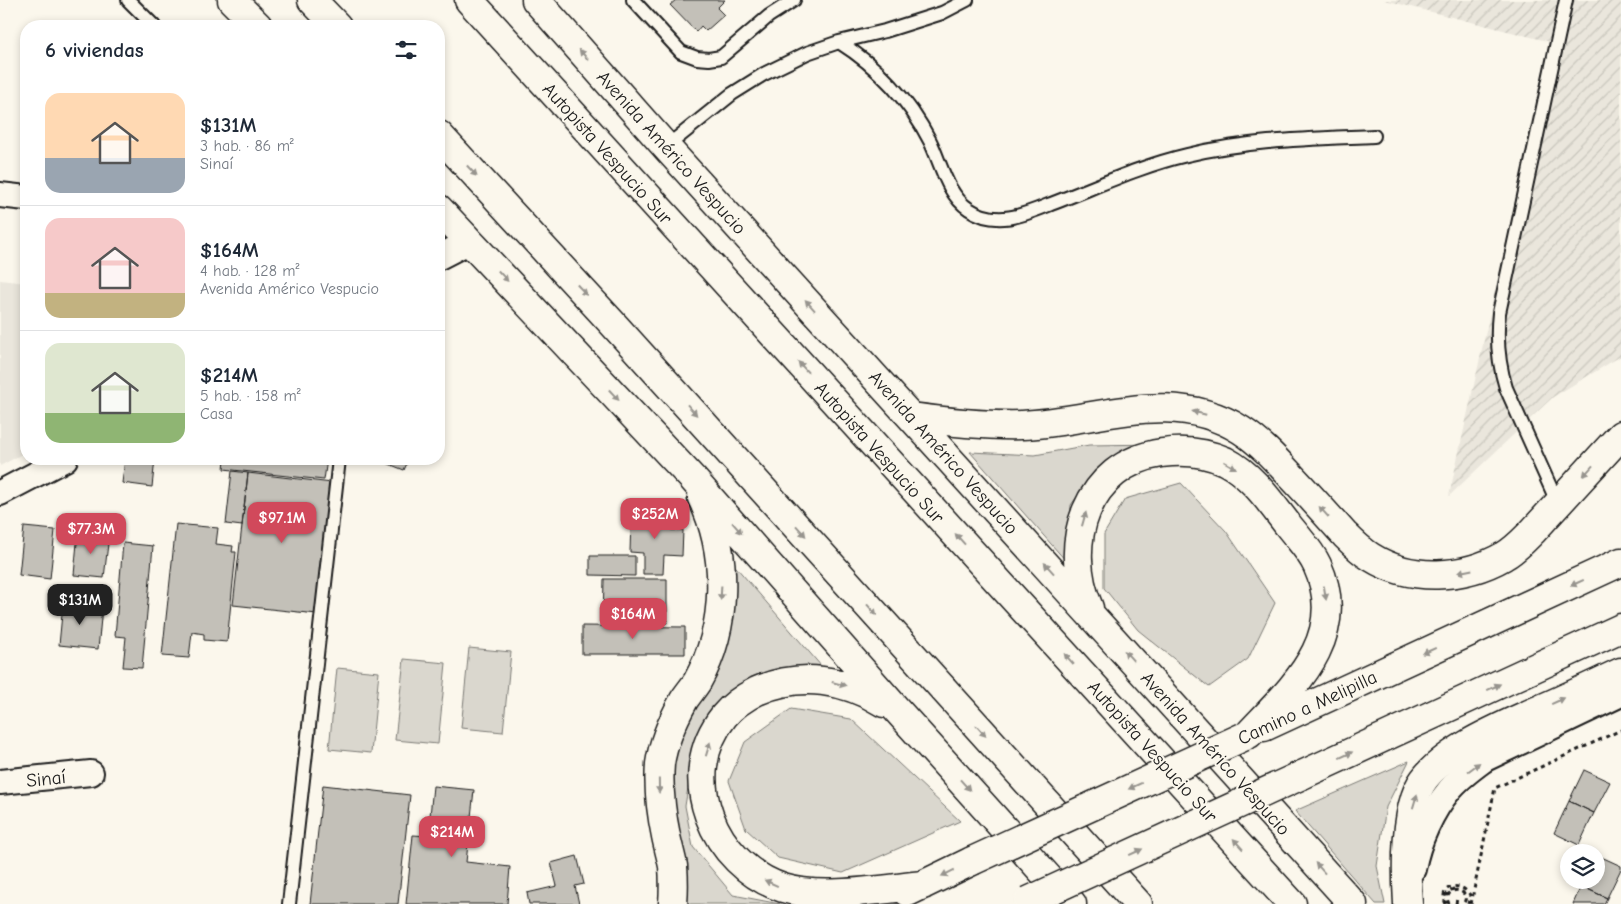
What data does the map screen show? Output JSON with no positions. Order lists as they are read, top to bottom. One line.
{"streets":{"main road":["Avenida Américo Vespucio","Autopista Vespucio Sur","Camino a Melipilla"],"street":["Sinaí"]},"page":{"heading":"6 viviendas","list":[{"name":"$131M","note":"3 hab. · 86 m² · Sinaí"},{"name":"$164M","note":"4 hab. · 128 m² · Avenida Américo Vespucio"},{"name":"$214M","note":"5 hab. · 158 m² · Casa"}],"price":["$252M","$97.1M","$77.3M","$131M","$164M","$214M"]}}
